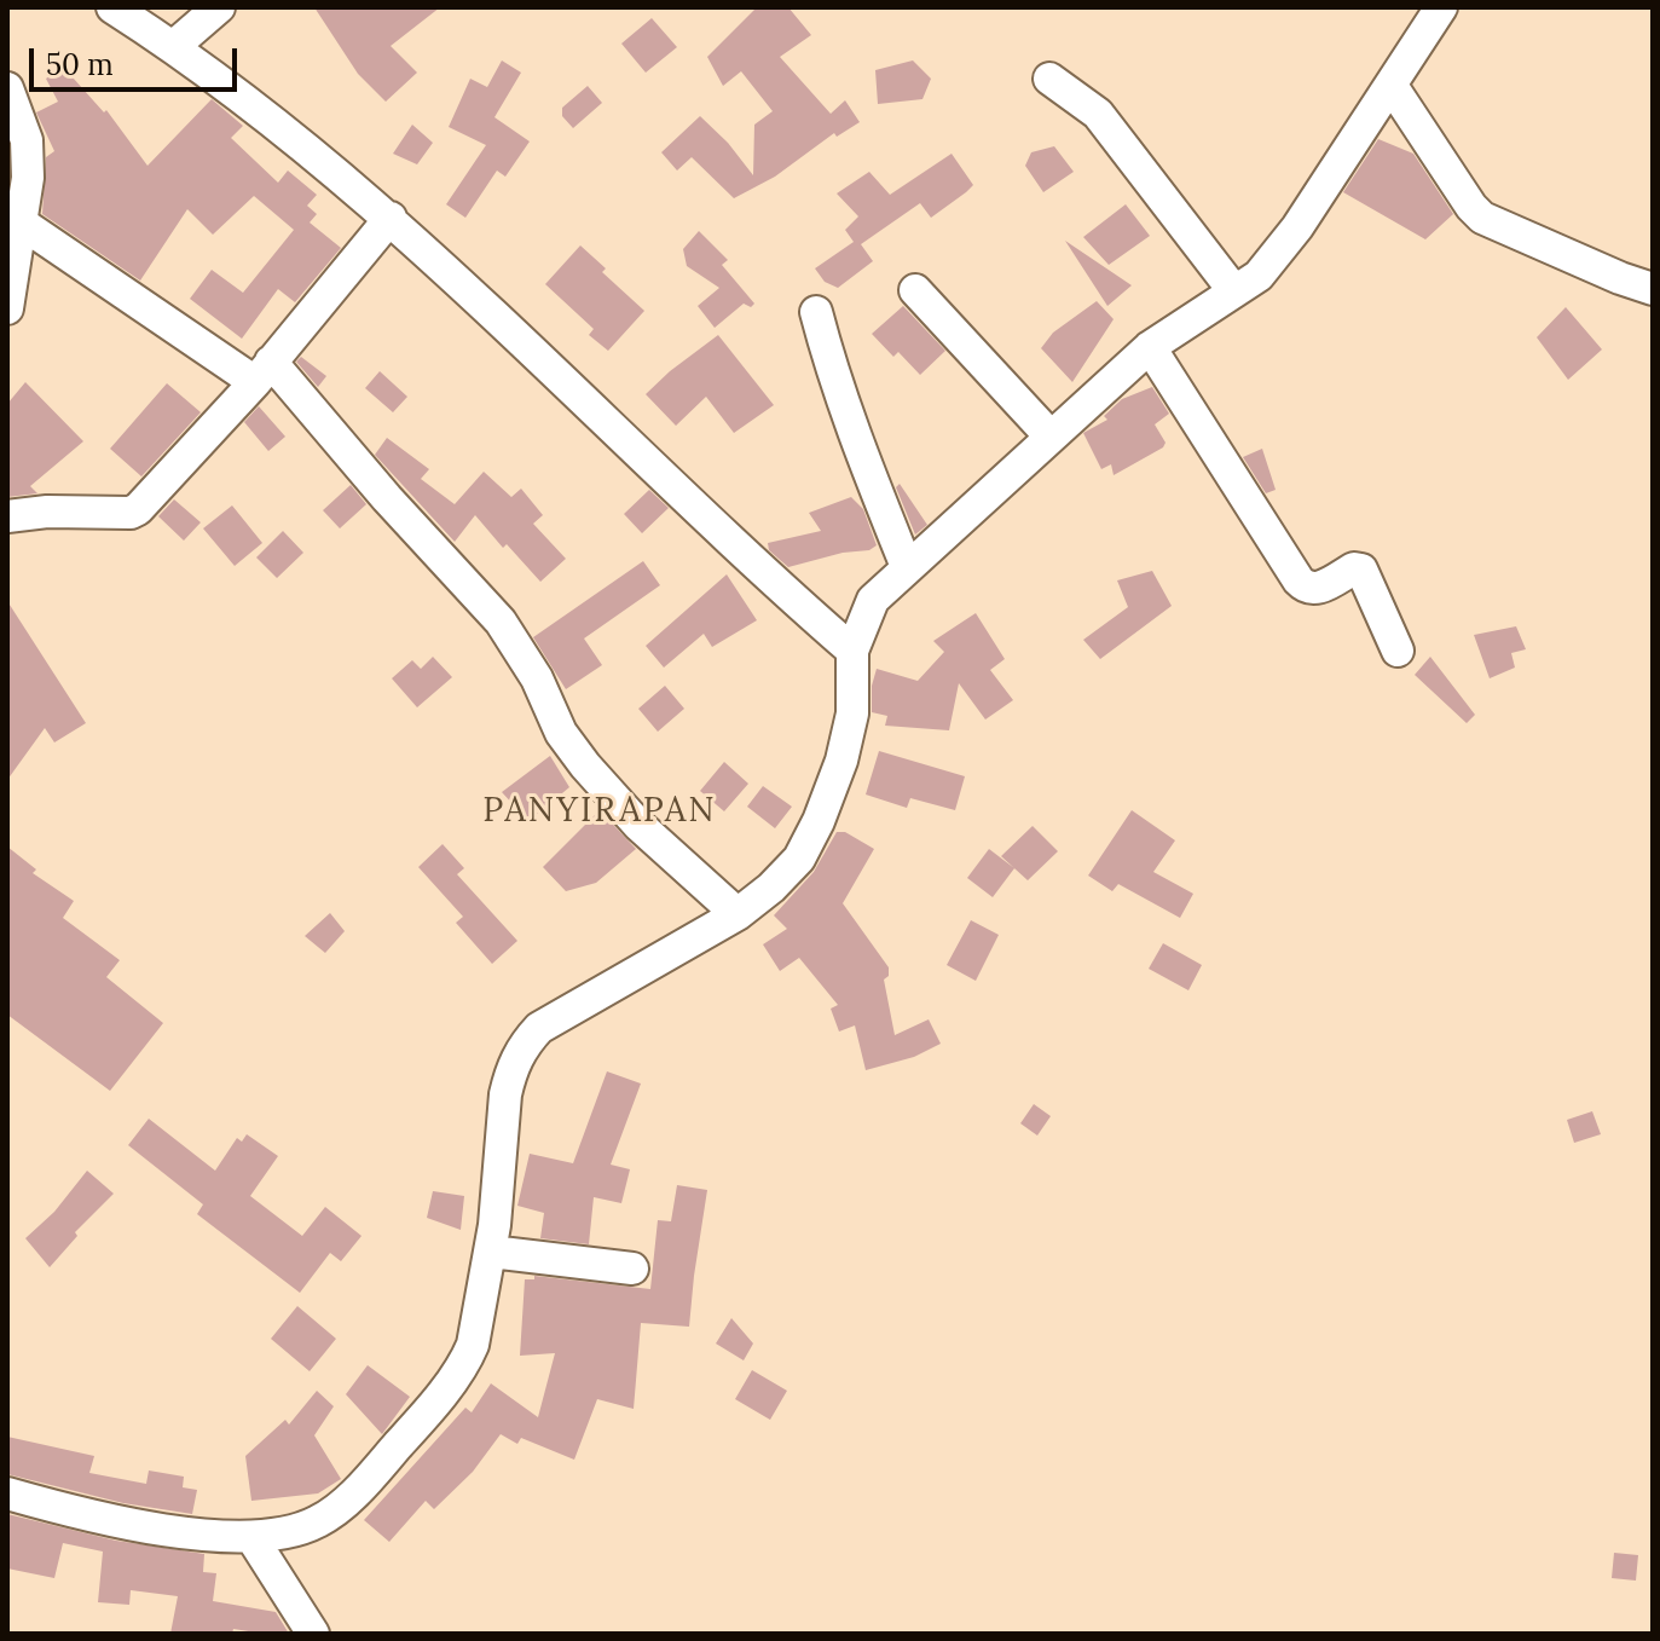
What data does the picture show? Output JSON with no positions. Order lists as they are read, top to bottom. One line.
{"districts":["PANYIRAPAN"],"scale_bar":"50 m"}
